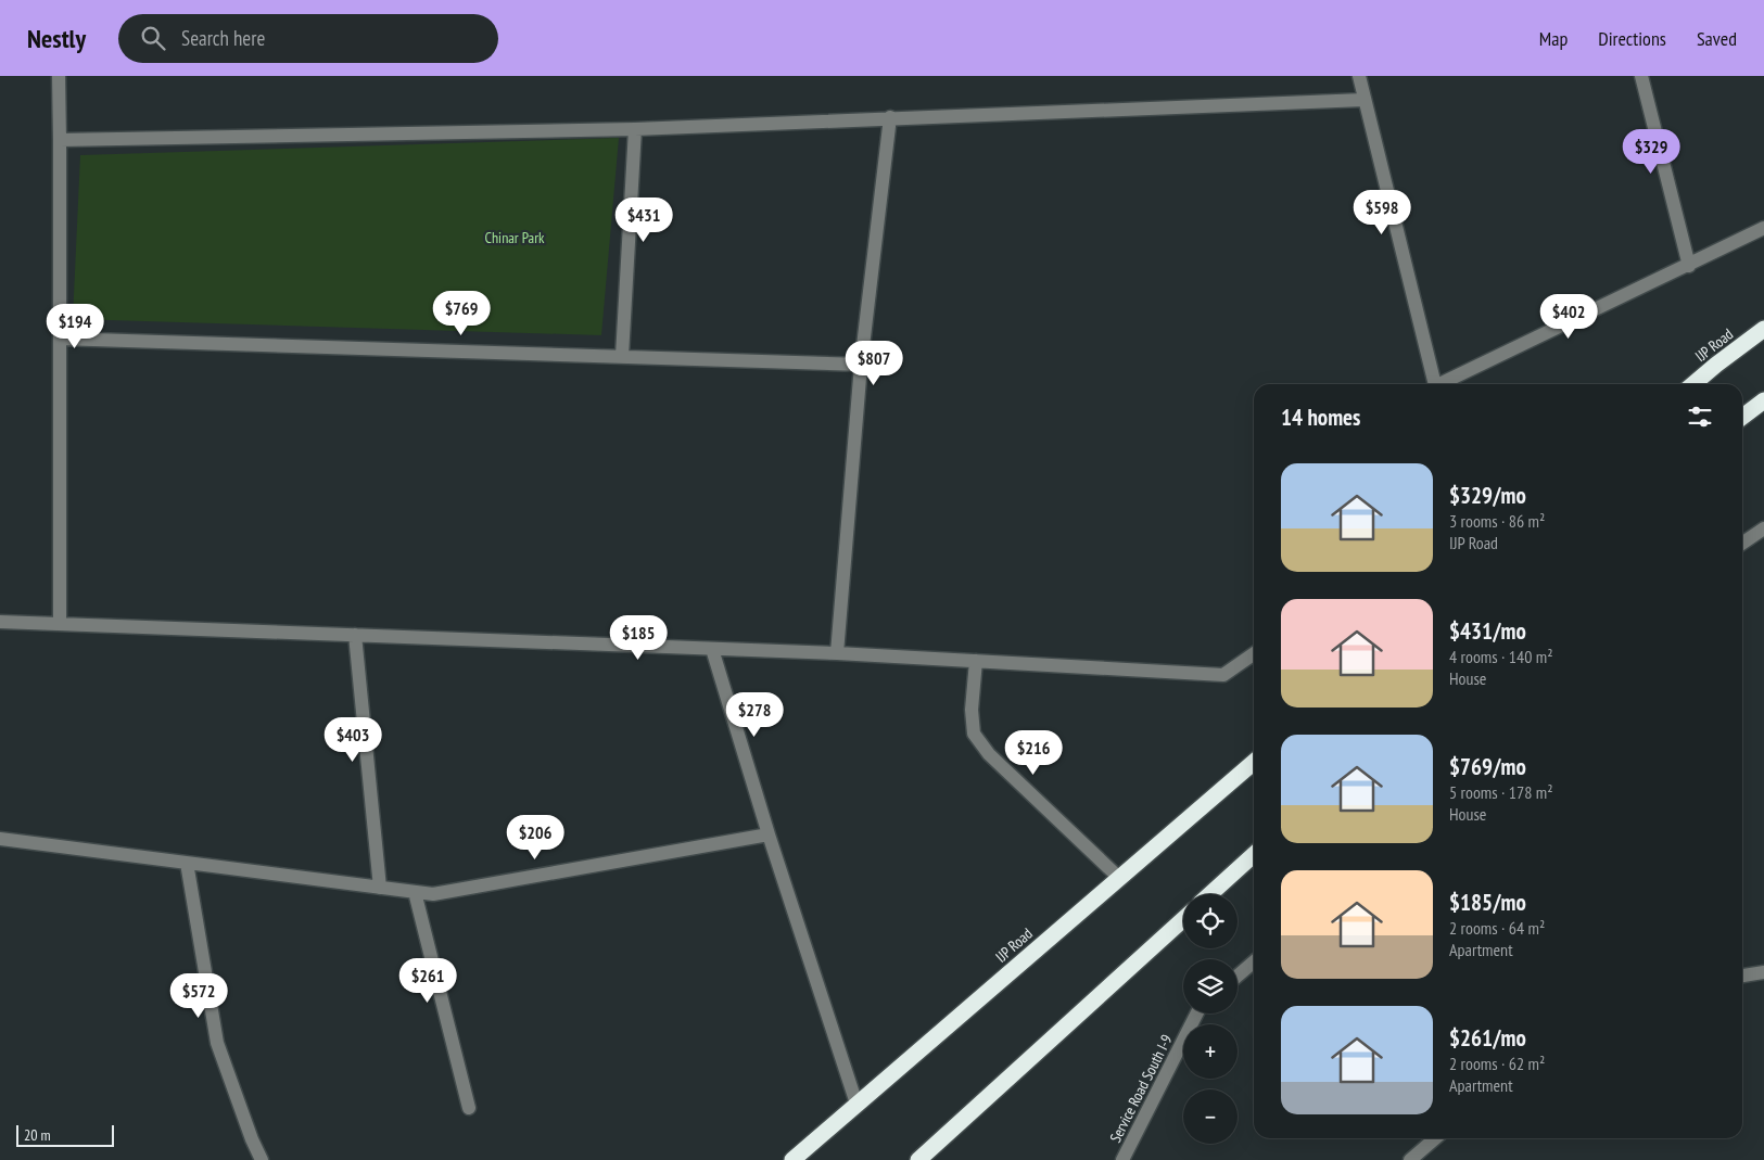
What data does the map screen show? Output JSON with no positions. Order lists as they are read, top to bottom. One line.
{"streets":{"highway":["IJP Road"],"street":["Service Road South I-9"]},"parks":["Chinar Park"],"scale_bar":"20 m","page":{"header":"Nestly","search":"Search here","nav":["Map","Directions","Saved"],"price":["$329","$598","$431","$769","$402","$194","$807","$185","$278","$403","$216","$206","$261","$572"],"heading":"14 homes","list":[{"name":"$329/mo","note":"3 rooms · 86 m² · IJP Road"},{"name":"$431/mo","note":"4 rooms · 140 m² · House"},{"name":"$769/mo","note":"5 rooms · 178 m² · House"},{"name":"$185/mo","note":"2 rooms · 64 m² · Apartment"},{"name":"$261/mo","note":"2 rooms · 62 m² · Apartment"}],"map_buttons":["+","−"],"scale":"20 m"}}
